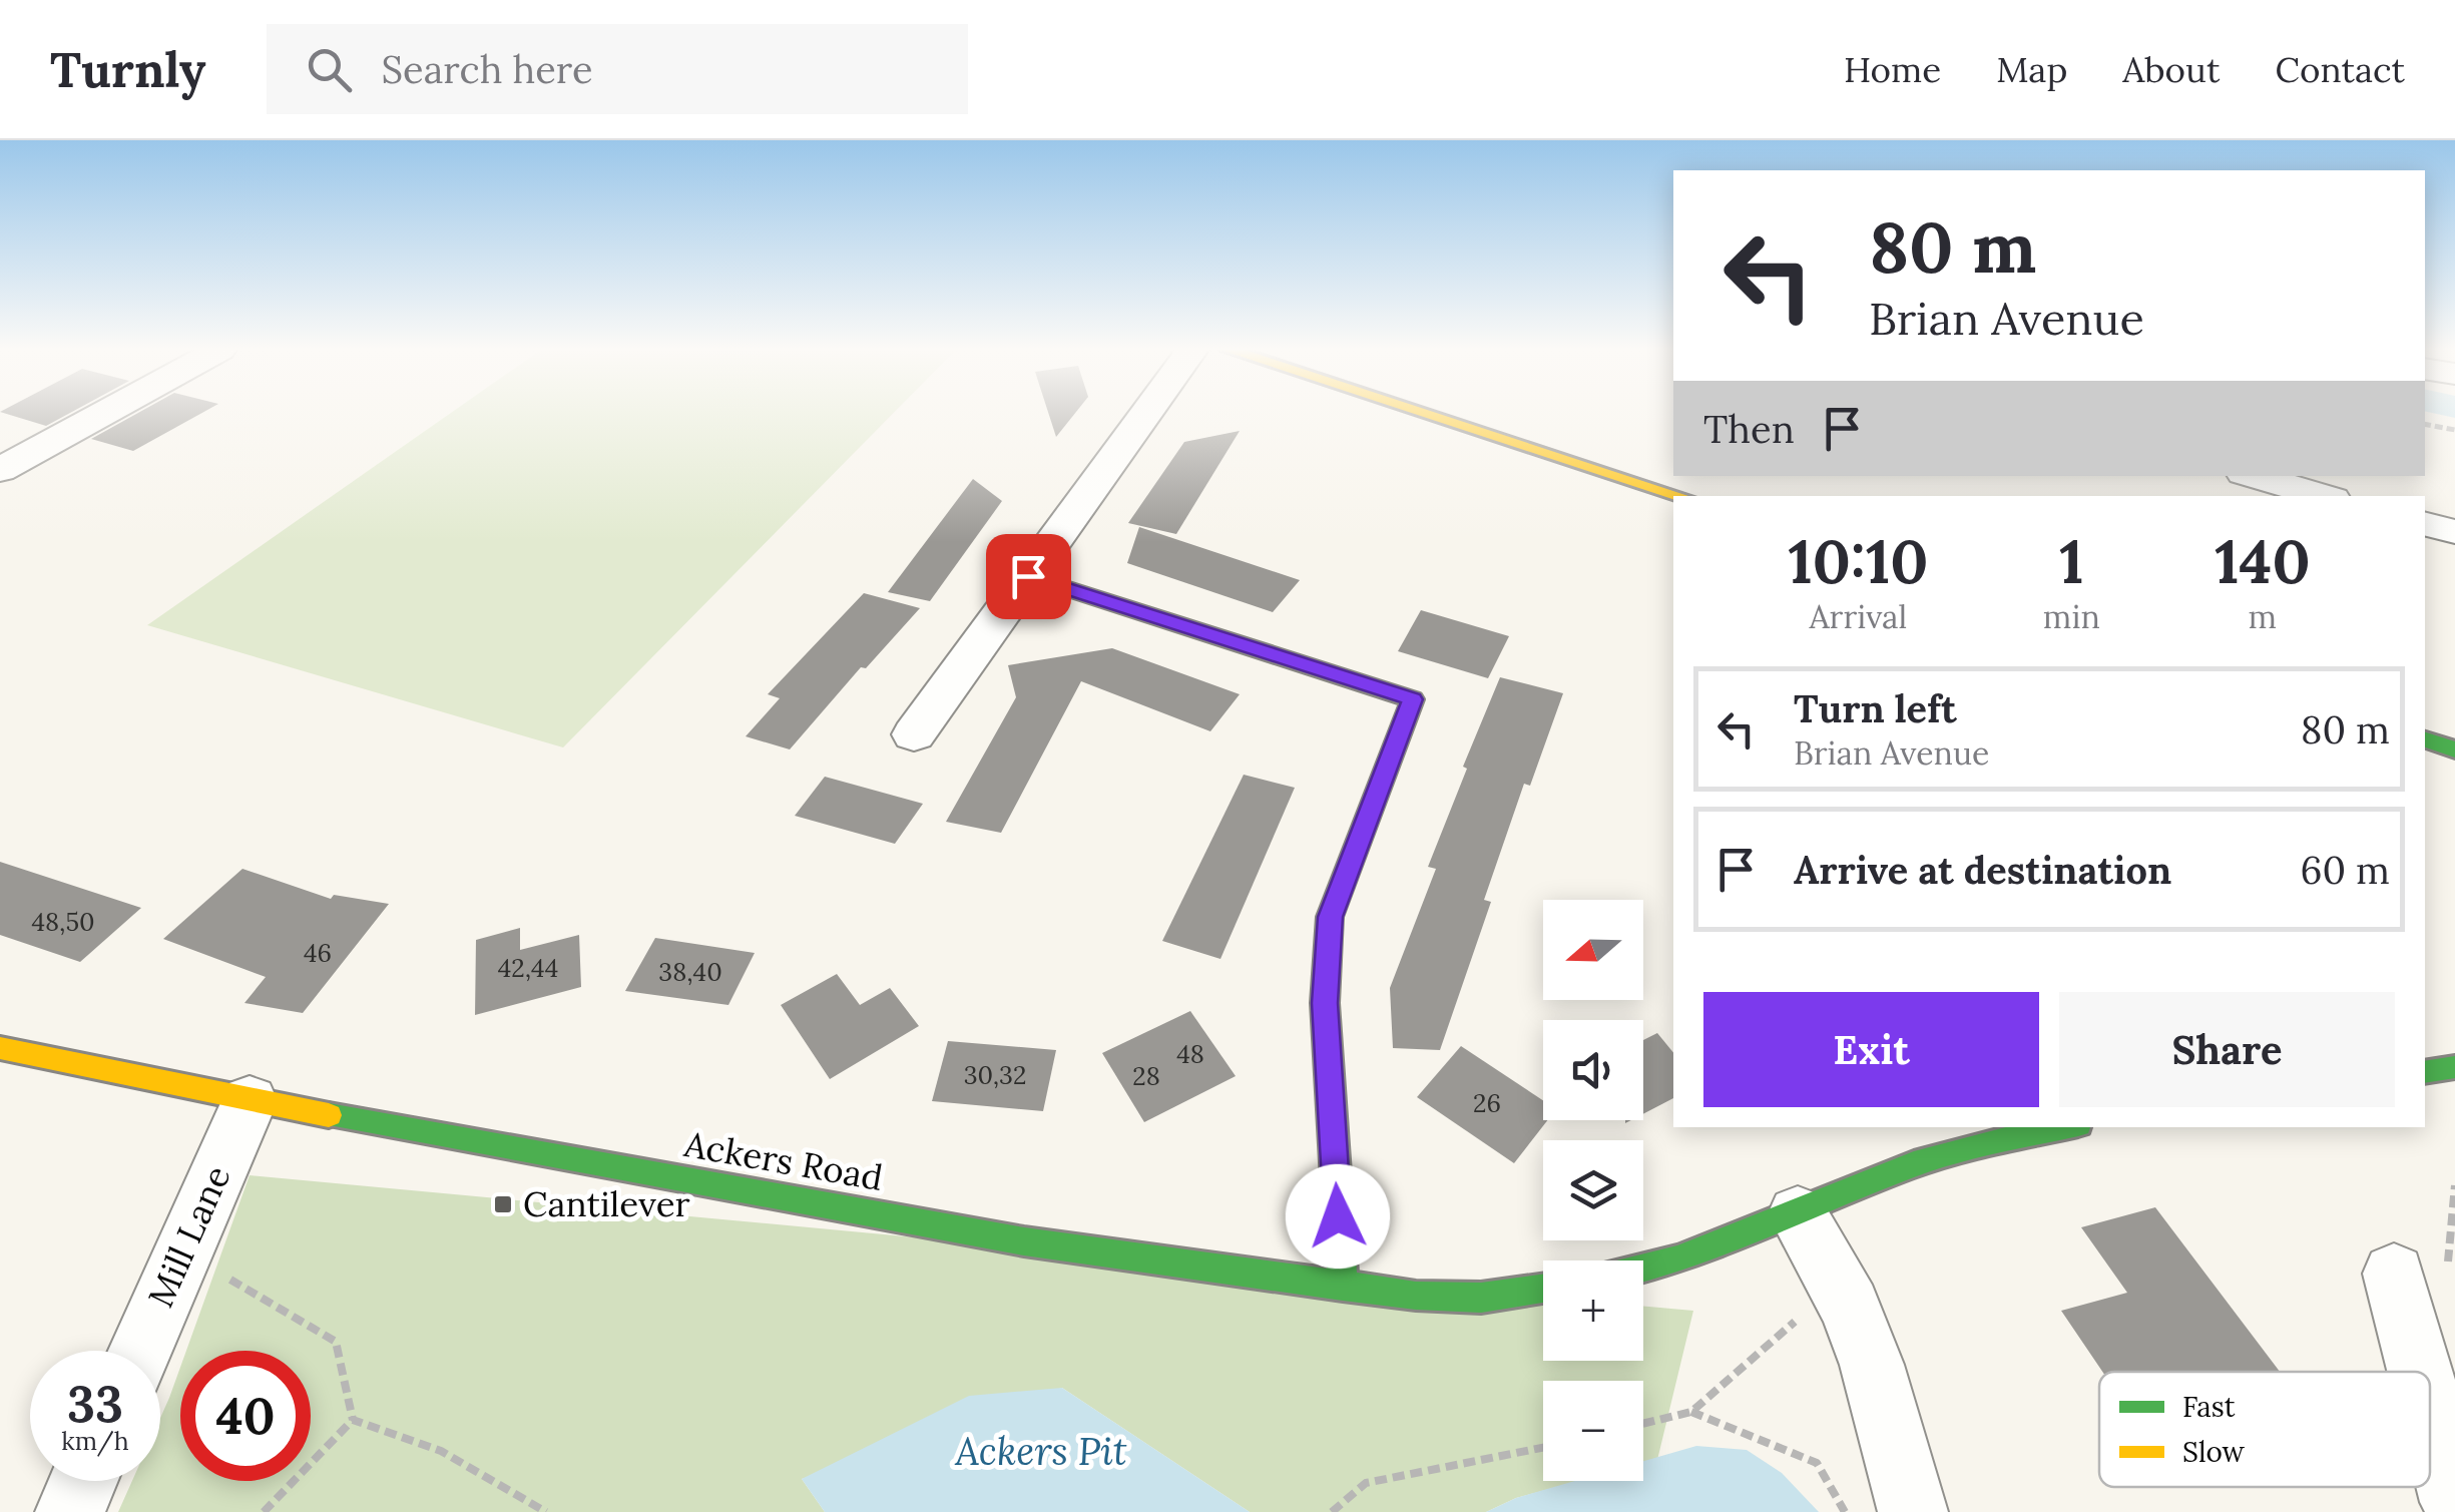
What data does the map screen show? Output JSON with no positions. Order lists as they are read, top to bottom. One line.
{"streets":{"street":["Ackers Road","Mill Lane"]},"crossings":[["Ackers Road","Mill Lane"]],"water":["Ackers Pit"],"places":{"transit":["Cantilever"]},"house_numbers":["48,50","46","42,44","38,40","48","30,32","28","26"],"legend":["Fast","Slow"],"north":"left","page":{"header":"Turnly","search":"Search here","nav":["Home","Map","About","Contact"],"turn":["80 m","Brian Avenue"],"then":"Then","eta":["10:10","Arrival","1","min","140","m"],"list":[{"name":"Turn left","note":"Brian Avenue","value":"80 m"},{"name":"Arrive at destination","value":"60 m"}],"map_buttons":["+","−"],"buttons":["Exit","Share"],"speed":"33 km/h","limit":"40"}}
